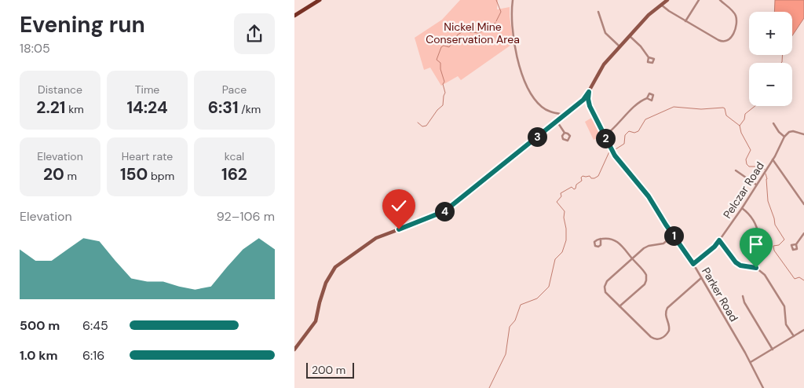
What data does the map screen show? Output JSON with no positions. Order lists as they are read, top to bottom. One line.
{"streets":{"street":["Pelczar Road","Parker Road"]},"crossings":[["Pelczar Road","Parker Road"]],"parks":["Nickel Mine Conservation Area"],"scale_bar":"200 m","page":{"heading":["Evening run","18:05"],"map_buttons":["+","−"],"stats":[["Distance","2.21 km"],["Time","14:24"],["Pace","6:31 /km"],["Elevation","20 m"],["Heart rate","150 bpm"],["kcal","162"]],"pins":["3","2","4","1"],"chart":["Elevation","92–106 m"],"list":[{"name":"500 m","note":"6:45"},{"name":"1.0 km","note":"6:16"}],"scale":"200 m"}}
